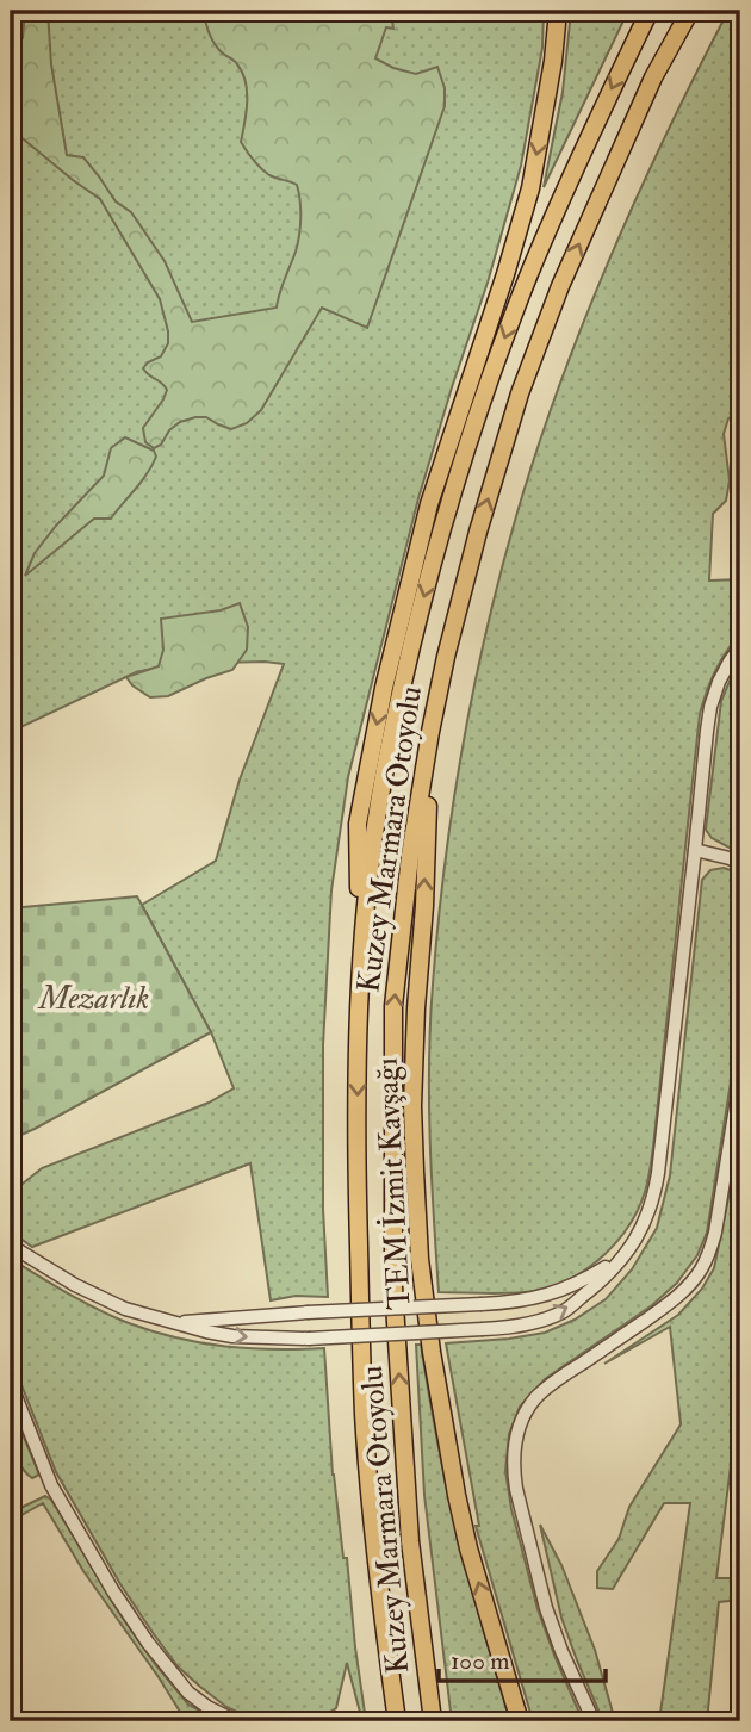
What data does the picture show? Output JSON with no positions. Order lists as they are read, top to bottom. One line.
{"streets":{"highway":["Kuzey Marmara Otoyolu","TEM İzmit Kavşağı"]},"crossings":[["Kuzey Marmara Otoyolu","TEM İzmit Kavşağı"]],"one_way":["TEM İzmit Kavşağı"],"parks":["Mezarlık"],"scale_bar":"100 m"}
